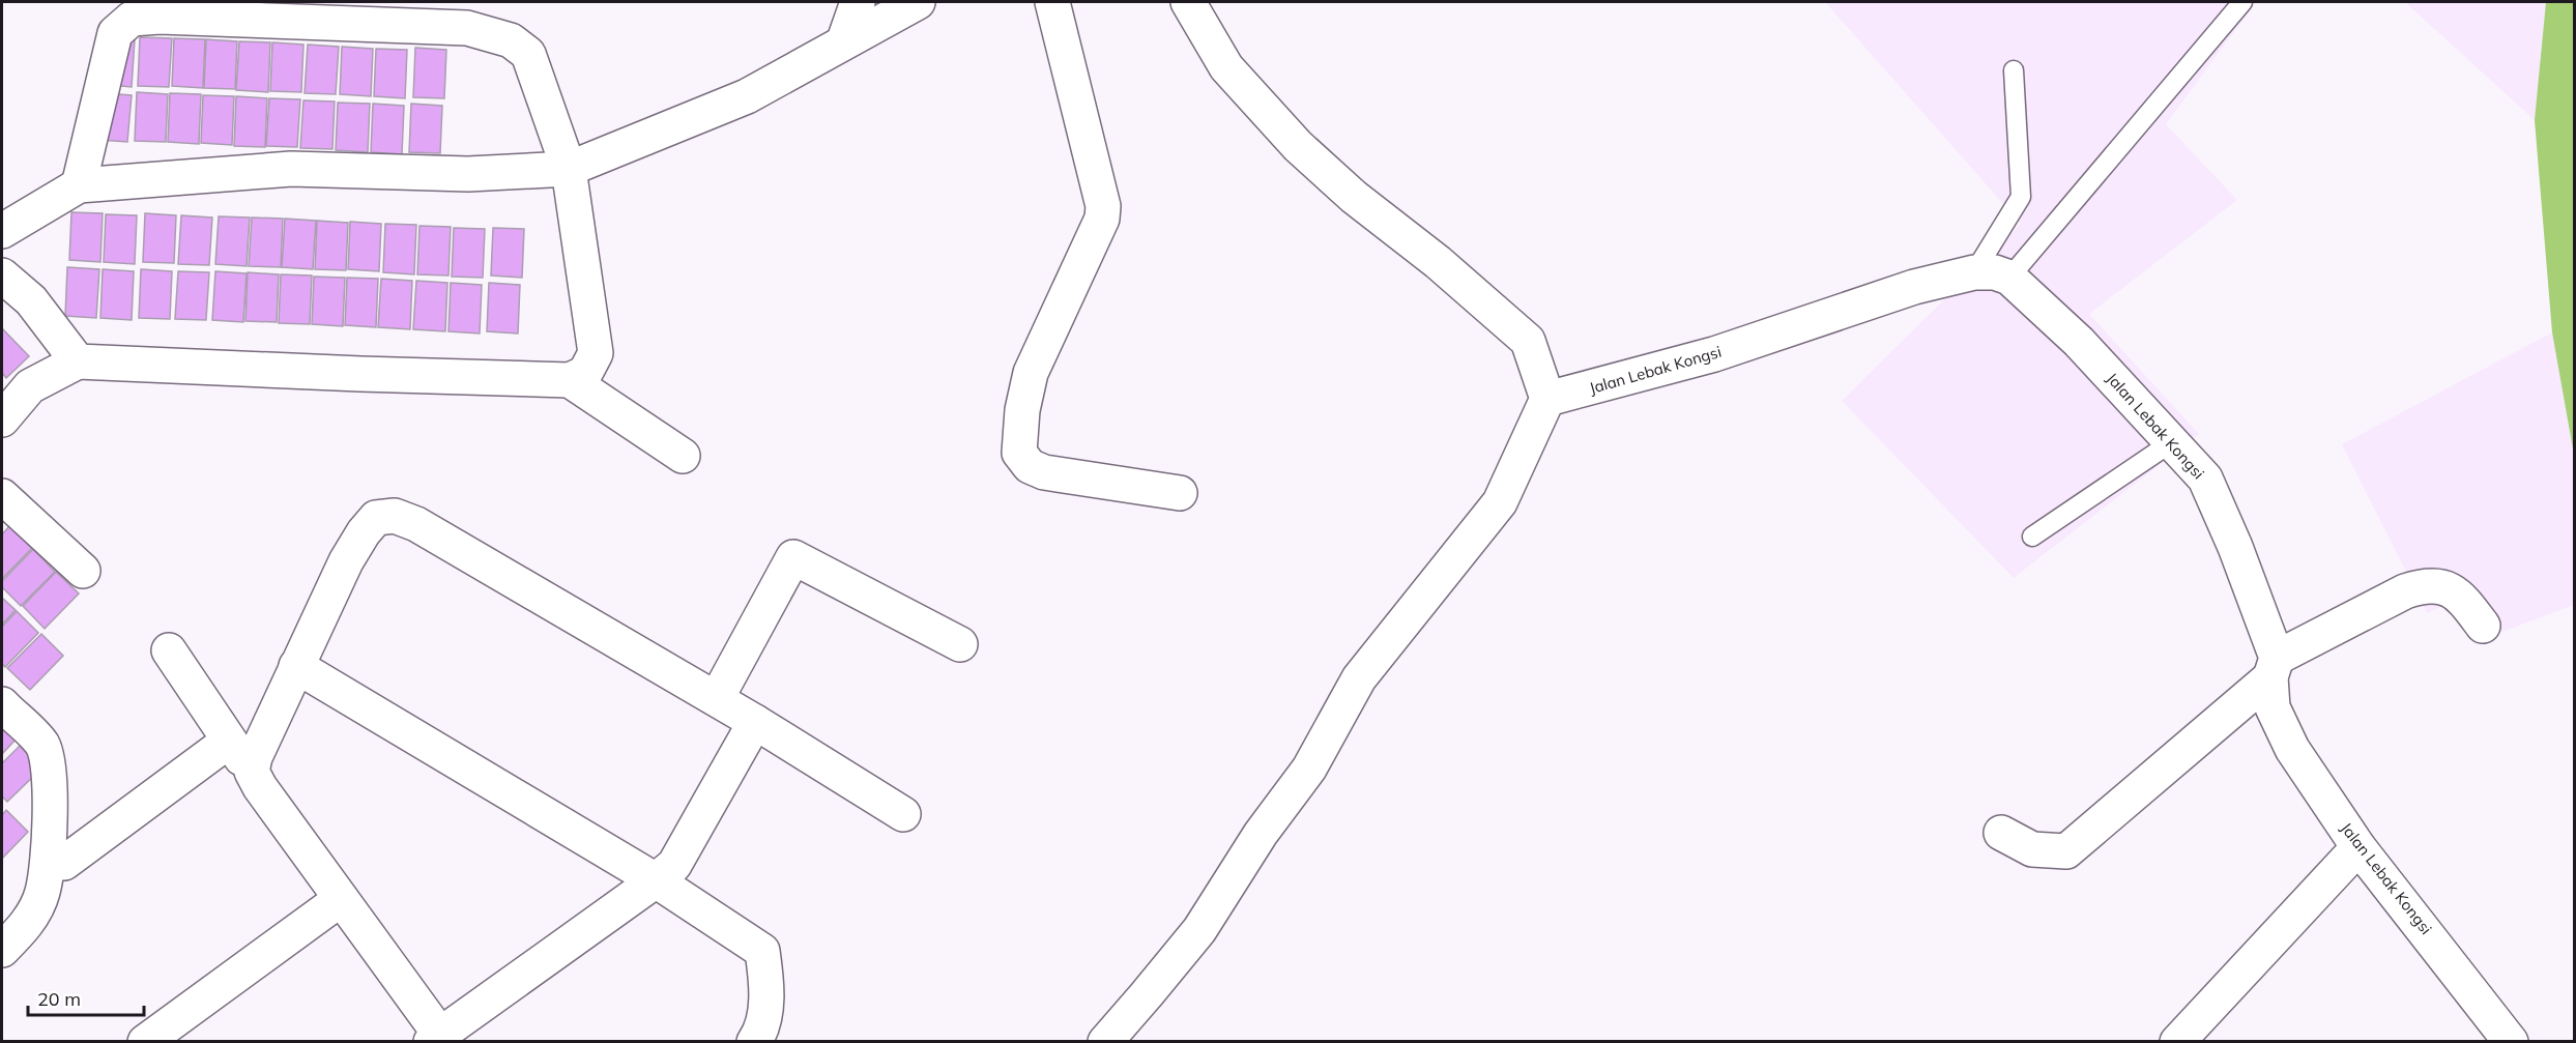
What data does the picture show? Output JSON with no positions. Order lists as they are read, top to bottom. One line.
{"streets":{"street":["Jalan Lebak Kongsi"]},"scale_bar":"20 m"}
